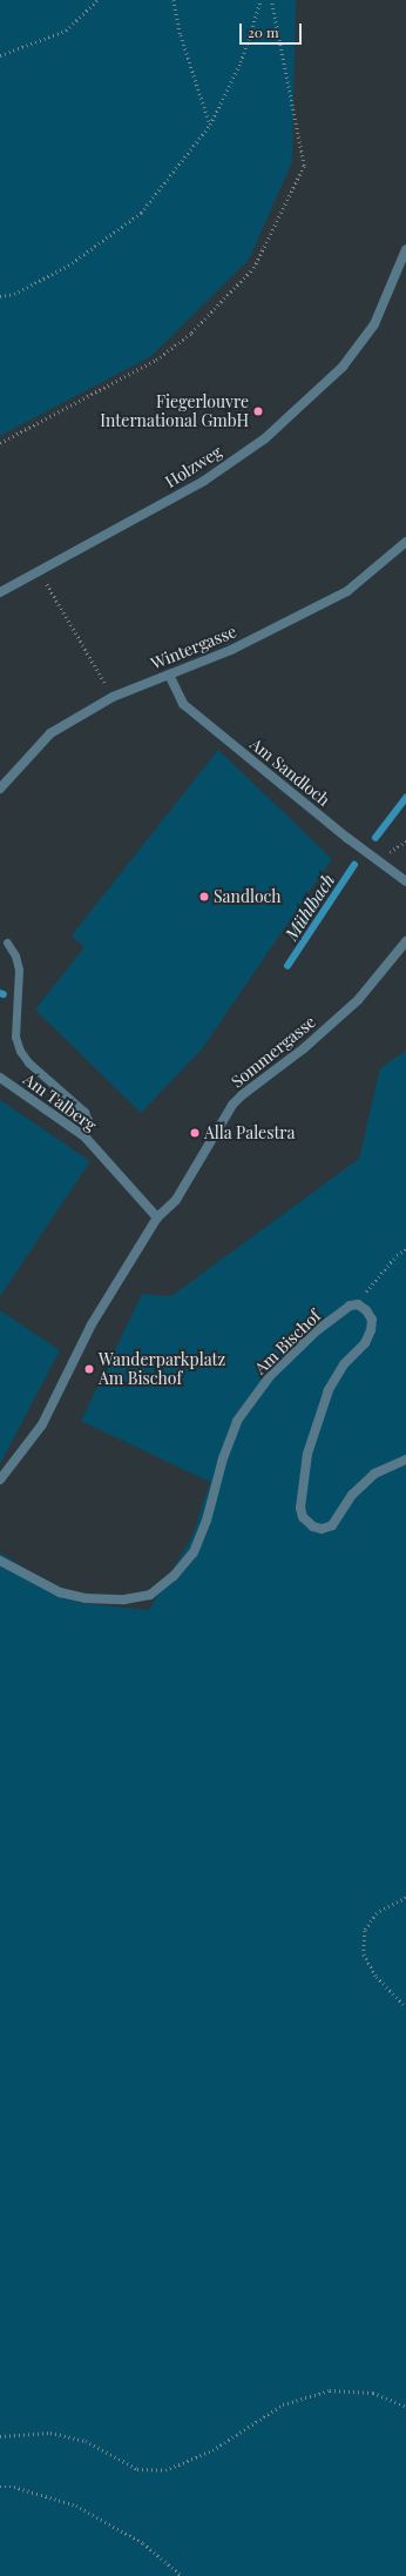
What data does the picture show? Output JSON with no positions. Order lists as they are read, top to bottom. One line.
{"streets":{"street":["Holzweg","Wintergasse","Am Sandloch","Sommergasse","Am Talberg","Am Bischof"]},"crossings":[["Wintergasse","Am Sandloch"],["Sommergasse","Am Talberg"]],"water":["Mühlbach"],"places":["Fiegerlouvre International GmbH","Sandloch","Alla Palestra","Wanderparkplatz Am Bischof"],"scale_bar":"20 m"}
